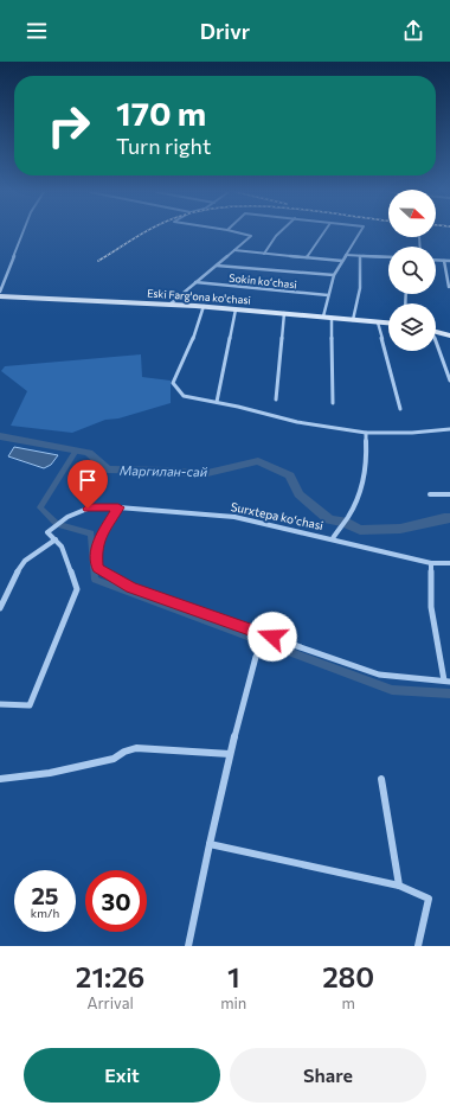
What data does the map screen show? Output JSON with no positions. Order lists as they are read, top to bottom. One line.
{"streets":{"main road":["Eski Farg'ona ko'chasi"],"street":["Sokin koʻchasi","Surxtepa koʻchasi"]},"crossings":[["Sokin koʻchasi","Eski Farg'ona ko'chasi"]],"water":["Маргилан-сай"],"north":"right","page":{"header":"Drivr","turn":["170 m","Turn right"],"speed":"25 km/h","limit":"30","eta":["21:26","Arrival","1","min","280","m"],"buttons":["Exit","Share"]}}
